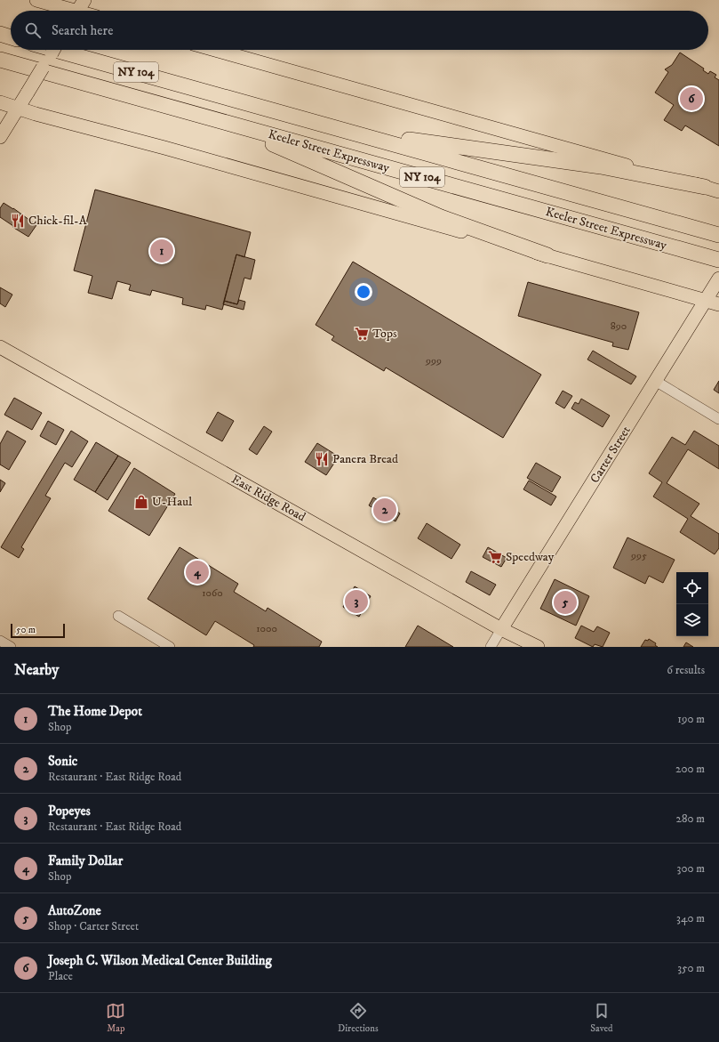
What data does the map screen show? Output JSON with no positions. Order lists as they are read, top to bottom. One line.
{"streets":{"highway":["NY 104","Keeler Street Expressway"],"main road":["Carter Street","East Ridge Road"]},"crossings":[["Carter Street","East Ridge Road"]],"places":{"restaurant":["Chick-fil-A","Panera Bread"],"supermarket":["Tops","Speedway"],"shop":["U-Haul"]},"house_numbers":["890","999","995","1060","1000"],"scale_bar":"50 m","page":{"search":"Search here","pins":["6","1","2","4","3","5"],"scale":"50 m","heading":["Nearby","6 results"],"list":[{"mark":"1","name":"The Home Depot","note":"Shop","value":"190 m"},{"mark":"2","name":"Sonic","note":"Restaurant · East Ridge Road","value":"200 m"},{"mark":"3","name":"Popeyes","note":"Restaurant · East Ridge Road","value":"280 m"},{"mark":"4","name":"Family Dollar","note":"Shop","value":"300 m"},{"mark":"5","name":"AutoZone","note":"Shop · Carter Street","value":"340 m"},{"mark":"6","name":"Joseph C. Wilson Medical Center Building","note":"Place","value":"350 m"}],"nav":["Map","Directions","Saved"]}}
